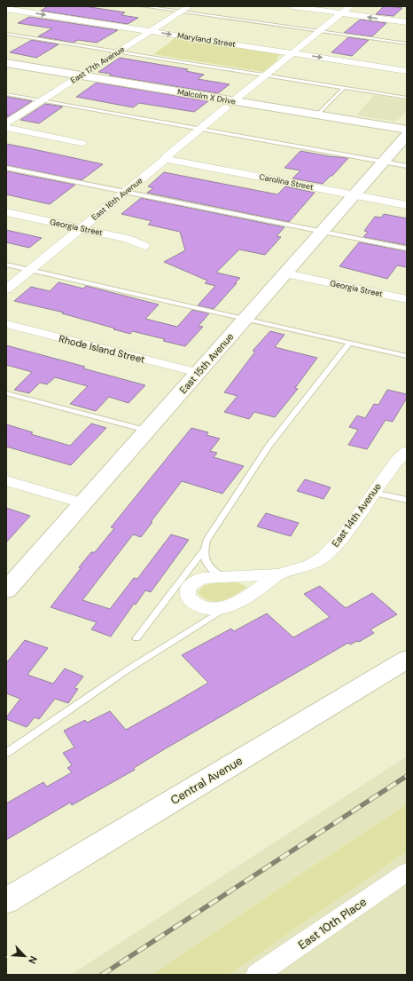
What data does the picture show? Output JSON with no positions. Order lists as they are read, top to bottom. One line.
{"streets":{"main road":["Malcolm X Drive","East 15th Avenue","Central Avenue"],"street":["Maryland Street","East 17th Avenue","Carolina Street","East 16th Avenue","Georgia Street","Rhode Island Street","East 14th Avenue","East 10th Place"]},"crossings":[["Maryland Street","East 17th Avenue"],["Maryland Street","East 16th Avenue"],["East 17th Avenue","Malcolm X Drive"],["Malcolm X Drive","East 16th Avenue"],["Carolina Street","East 16th Avenue"],["Carolina Street","East 15th Avenue"],["East 16th Avenue","Georgia Street"],["Georgia Street","East 15th Avenue"],["Rhode Island Street","East 15th Avenue"]],"north":"bottom right"}
